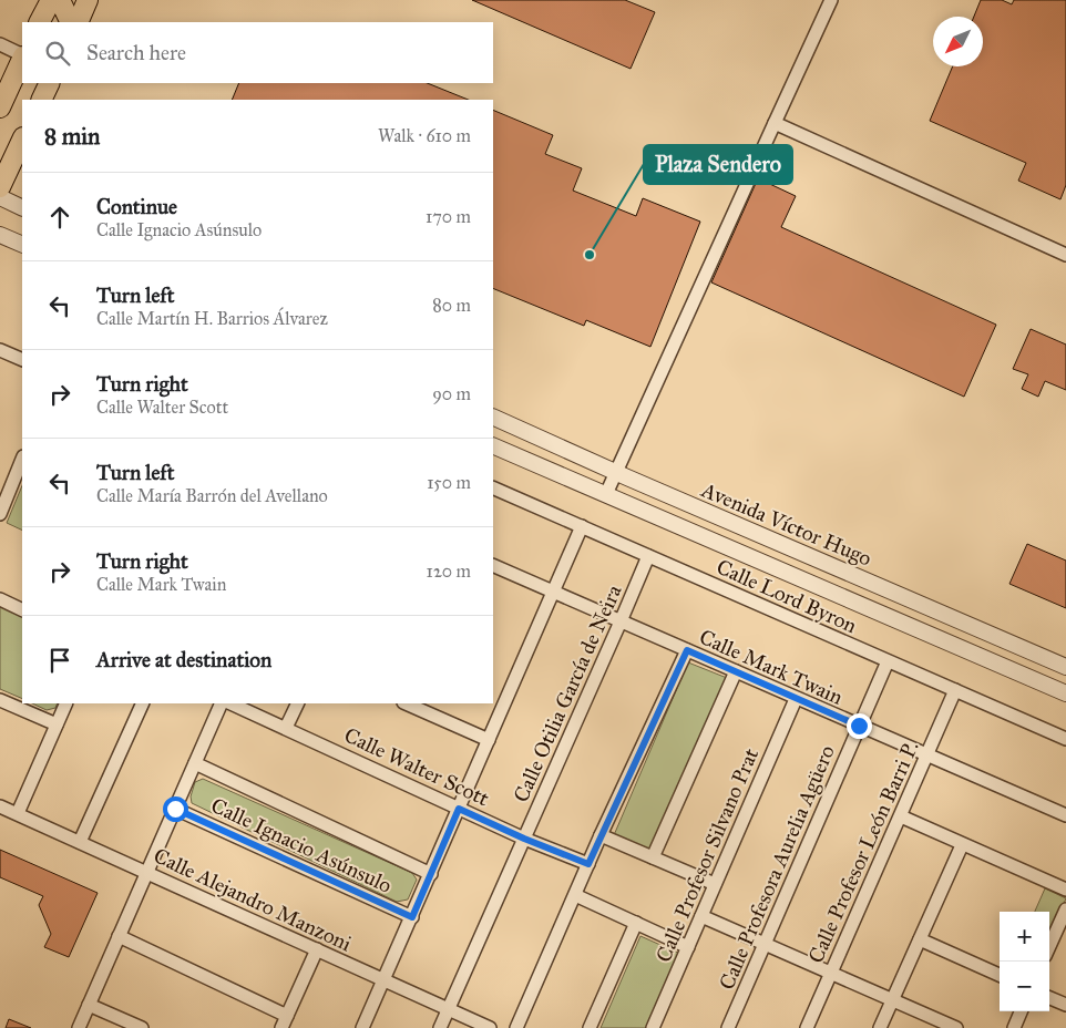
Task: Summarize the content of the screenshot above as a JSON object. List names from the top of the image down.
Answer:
{
  "streets": {
    "street": [
      "Avenida Víctor Hugo",
      "Calle Lord Byron",
      "Calle Mark Twain",
      "Calle Otilia García de Neira",
      "Calle Walter Scott",
      "Calle Ignacio Asúnsulo",
      "Calle Profesor León Barri P.",
      "Calle Profesor Silvano Prat",
      "Calle Profesora Aurelia Agüero",
      "Calle Alejandro Manzoni"
    ]
  },
  "crossings": [
    ["Calle Lord Byron", "Calle Otilia García de Neira"],
    ["Calle Lord Byron", "Calle Profesor León Barri P."],
    ["Calle Lord Byron", "Calle Profesora Aurelia Agüero"],
    ["Calle Mark Twain", "Calle Otilia García de Neira"],
    ["Calle Mark Twain", "Calle Profesor León Barri P."],
    ["Calle Mark Twain", "Calle Profesor Silvano Prat"],
    ["Calle Mark Twain", "Calle Profesora Aurelia Agüero"],
    ["Calle Otilia García de Neira", "Calle Walter Scott"],
    ["Calle Otilia García de Neira", "Calle Alejandro Manzoni"]
  ],
  "places": ["Plaza Sendero"],
  "north": "bottom left",
  "page": {
    "search": "Search here",
    "heading": ["8 min", "Walk · 610 m"],
    "list": [
      ["Continue", "Calle Ignacio Asúnsulo", "170 m"],
      ["Turn left", "Calle Martín H. Barrios Álvarez", "80 m"],
      ["Turn right", "Calle Walter Scott", "90 m"],
      ["Turn left", "Calle María Barrón del Avellano", "150 m"],
      ["Turn right", "Calle Mark Twain", "120 m"],
      "Arrive at destination"
    ],
    "map_buttons": ["+", "−"]
  }
}
